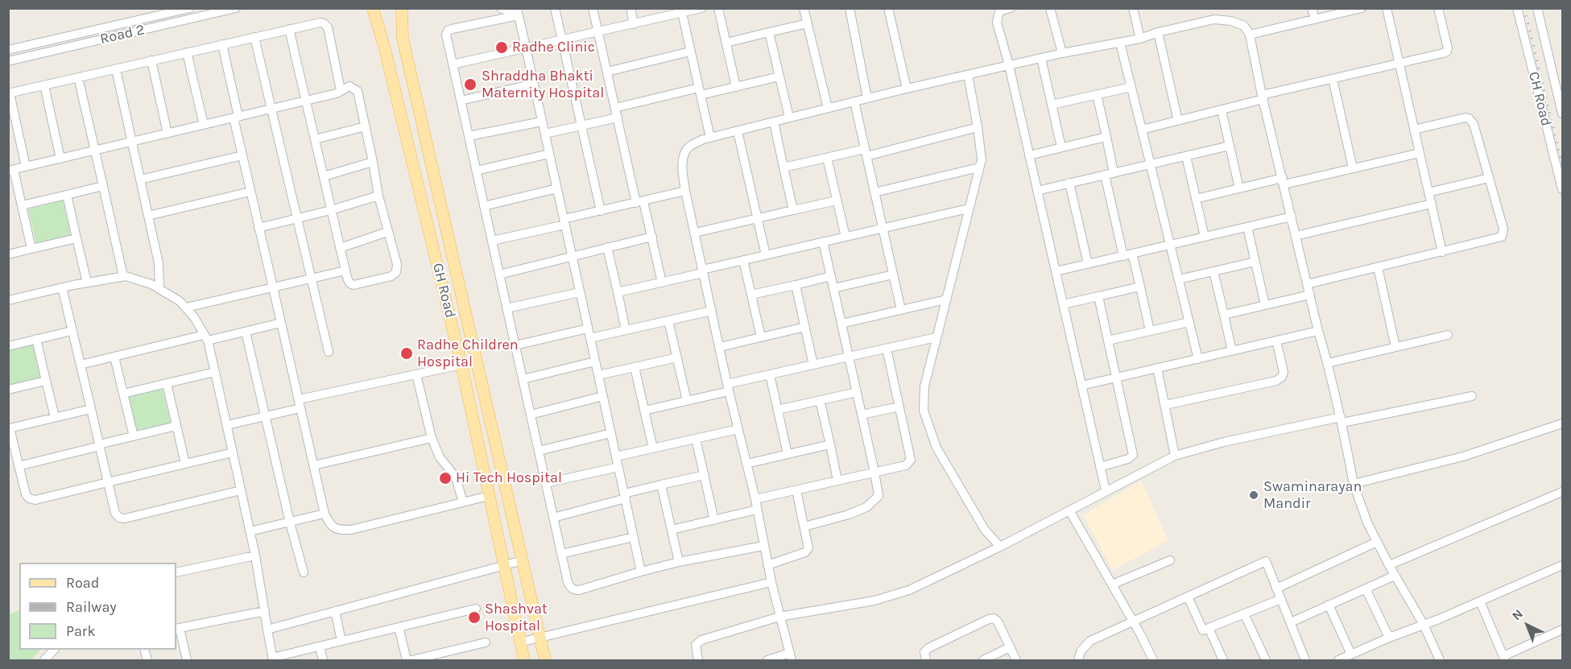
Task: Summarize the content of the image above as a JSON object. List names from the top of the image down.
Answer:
{
  "streets": {
    "main road": ["GH Road"],
    "street": ["Road 2", "CH Road"]
  },
  "places": [
    "Radhe Clinic",
    "Shraddha Bhakti Maternity Hospital",
    "Radhe Children Hospital",
    "Hi Tech Hospital",
    "Swaminarayan Mandir",
    "Shashvat Hospital"
  ],
  "legend": ["Road", "Railway", "Park"],
  "north": "top left"
}
